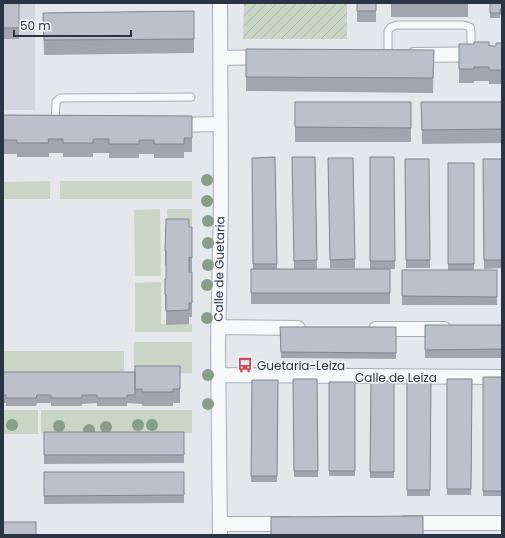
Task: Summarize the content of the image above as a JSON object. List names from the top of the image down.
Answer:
{
  "streets": {
    "street": ["Calle de Guetaria", "Calle de Leiza"]
  },
  "crossings": [
    ["Calle de Guetaria", "Calle de Leiza"]
  ],
  "places": {
    "bus stop": ["Guetaria-Leiza"]
  },
  "scale_bar": "50 m"
}
